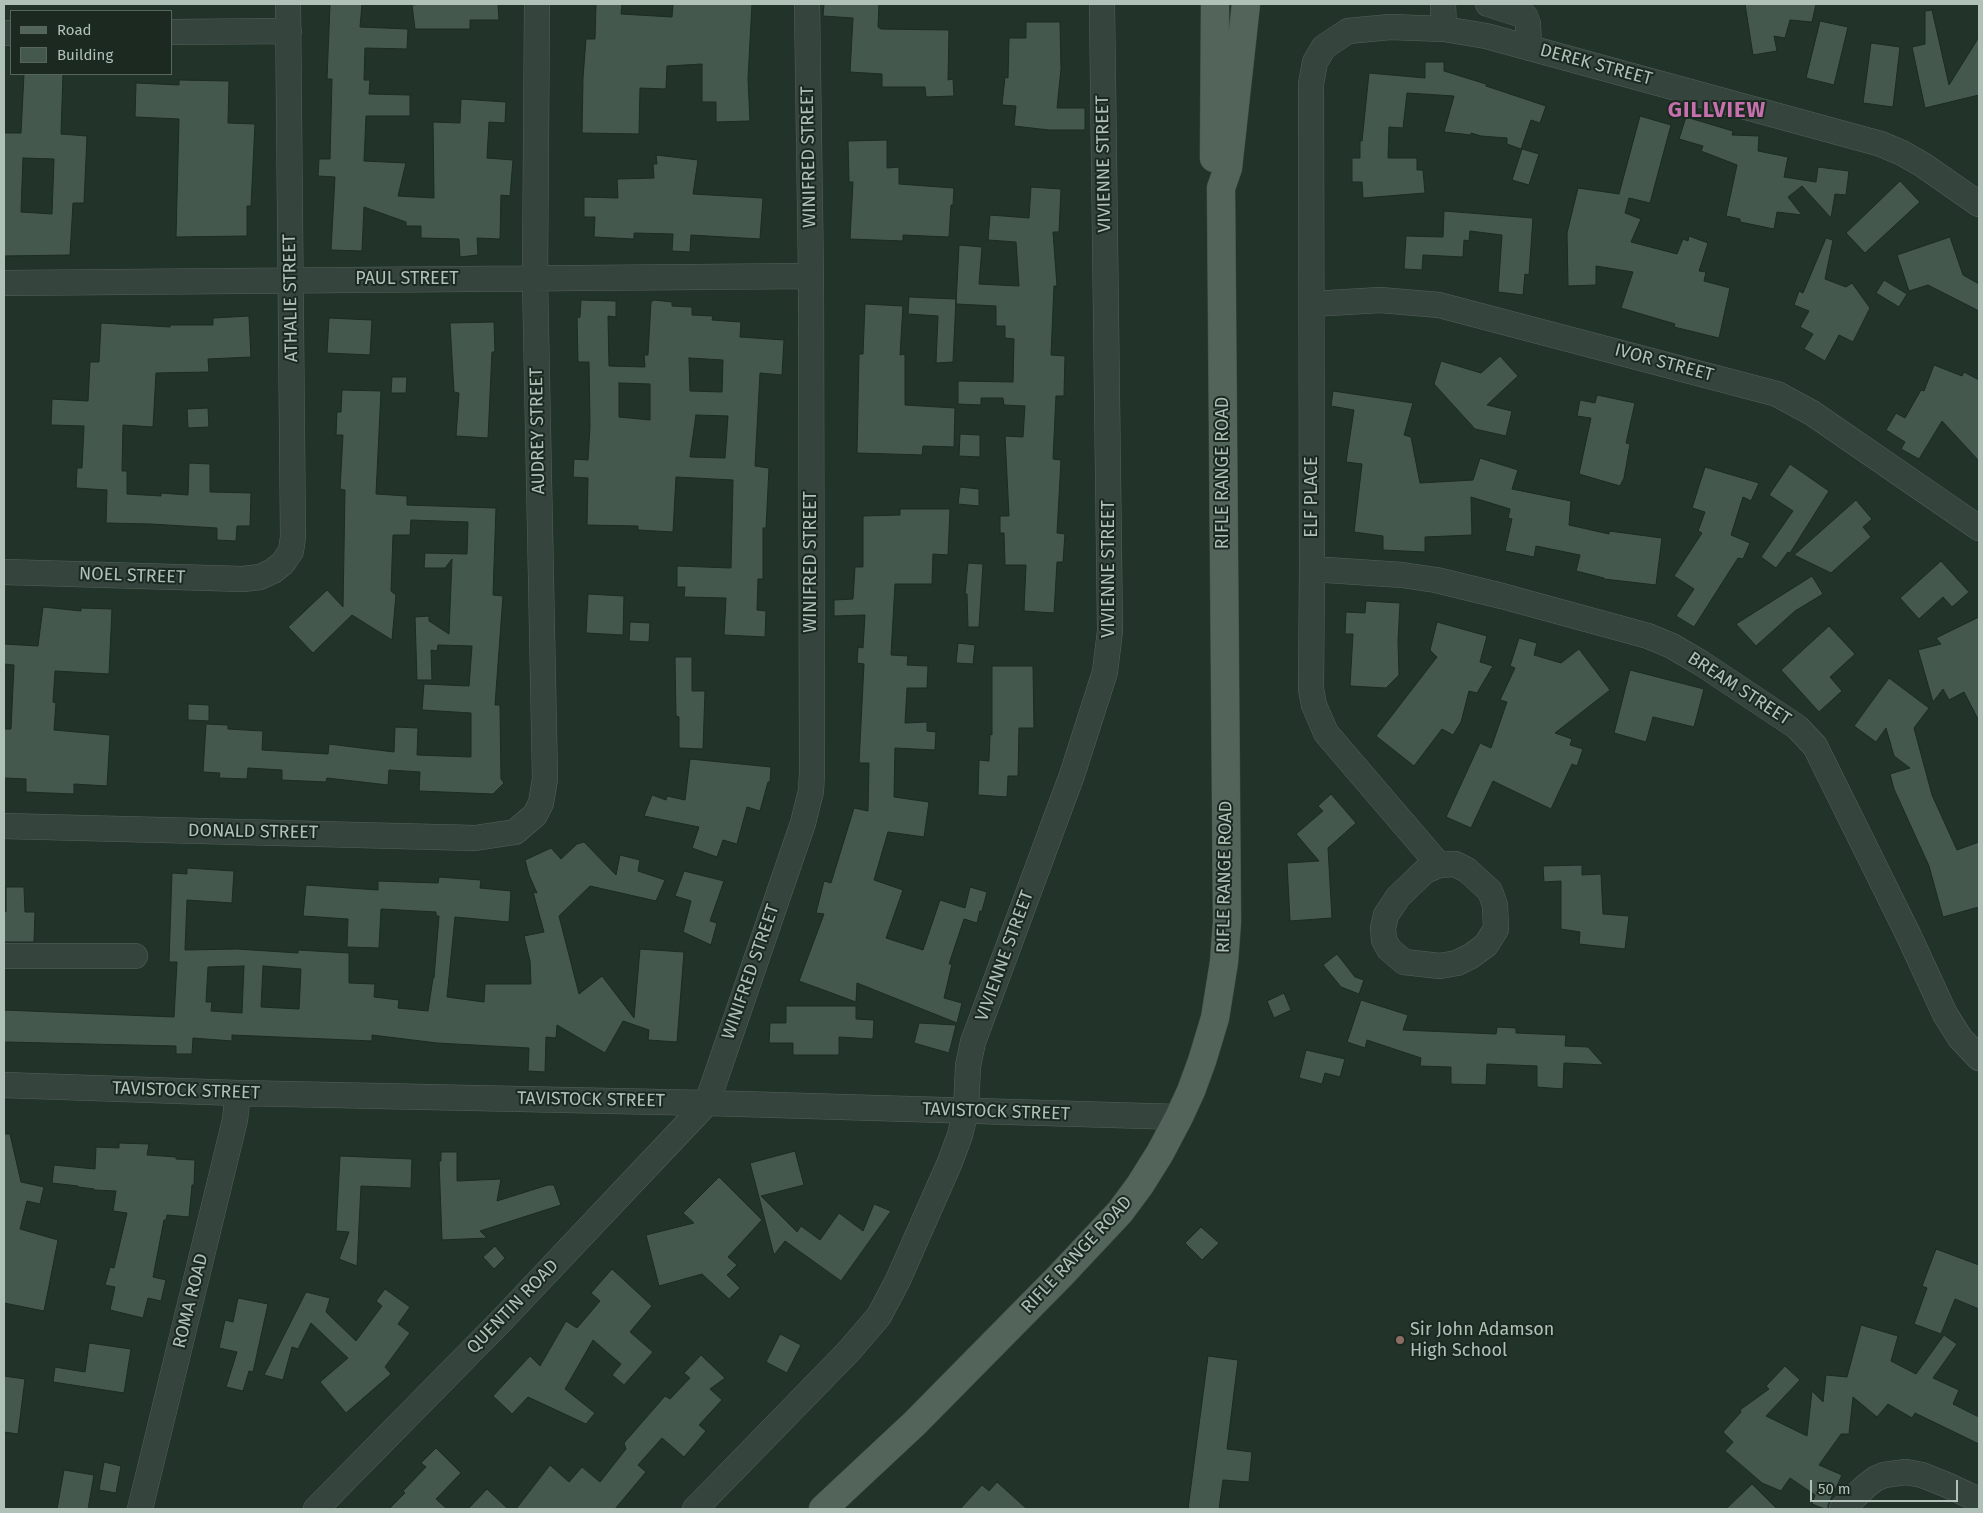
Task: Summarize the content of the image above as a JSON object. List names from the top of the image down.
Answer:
{
  "streets": {
    "main road": ["RIFLE RANGE ROAD"],
    "street": [
      "DEREK STREET",
      "WINIFRED STREET",
      "VIVIENNE STREET",
      "PAUL STREET",
      "ATHALIE STREET",
      "IVOR STREET",
      "AUDREY STREET",
      "ELF PLACE",
      "NOEL STREET",
      "BREAM STREET",
      "DONALD STREET",
      "TAVISTOCK STREET",
      "ROMA ROAD",
      "QUENTIN ROAD"
    ]
  },
  "crossings": [
    ["DEREK STREET", "ELF PLACE"],
    ["WINIFRED STREET", "PAUL STREET"],
    ["WINIFRED STREET", "TAVISTOCK STREET"],
    ["WINIFRED STREET", "QUENTIN ROAD"],
    ["VIVIENNE STREET", "TAVISTOCK STREET"],
    ["PAUL STREET", "ATHALIE STREET"],
    ["PAUL STREET", "AUDREY STREET"],
    ["ATHALIE STREET", "NOEL STREET"],
    ["IVOR STREET", "ELF PLACE"],
    ["AUDREY STREET", "DONALD STREET"],
    ["RIFLE RANGE ROAD", "TAVISTOCK STREET"],
    ["ELF PLACE", "BREAM STREET"],
    ["TAVISTOCK STREET", "ROMA ROAD"],
    ["TAVISTOCK STREET", "QUENTIN ROAD"]
  ],
  "districts": ["GILLVIEW"],
  "places": ["Sir John Adamson High School"],
  "legend": ["Road", "Building"],
  "scale_bar": "50 m"
}
